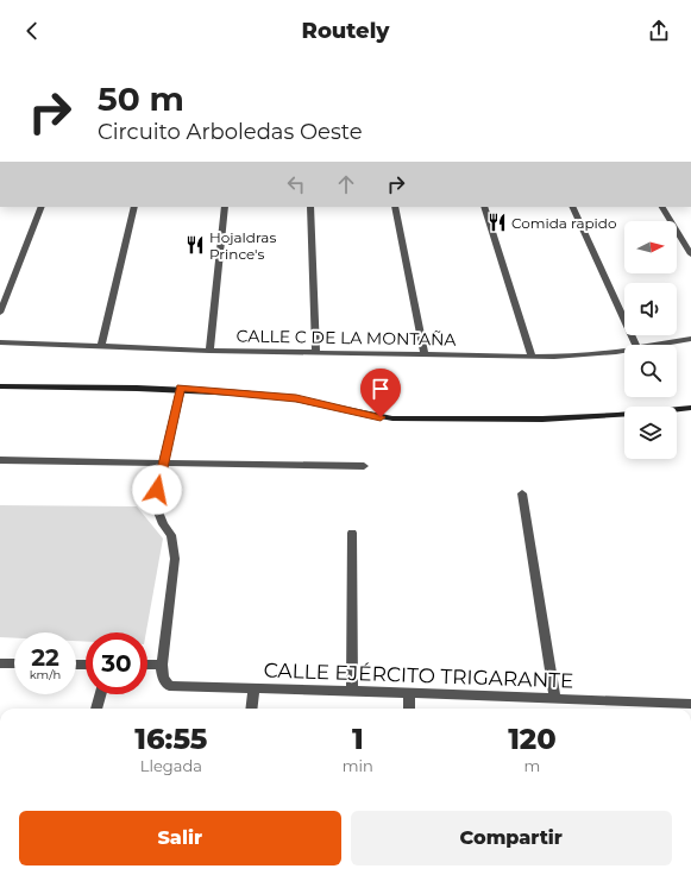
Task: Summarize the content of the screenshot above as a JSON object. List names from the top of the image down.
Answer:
{
  "streets": {
    "street": ["CALLE C DE LA MONTAÑA", "CALLE EJÉRCITO TRIGARANTE"]
  },
  "places": {
    "restaurant": ["Comida rapido", "Hojaldras Prince's"]
  },
  "north": "right",
  "page": {
    "header": "Routely",
    "turn": ["50 m", "Circuito Arboledas Oeste"],
    "speed": "22 km/h",
    "limit": "30",
    "eta": [
      "16:55",
      "Llegada",
      "1",
      "min",
      "120",
      "m"
    ],
    "buttons": ["Salir", "Compartir"]
  }
}
